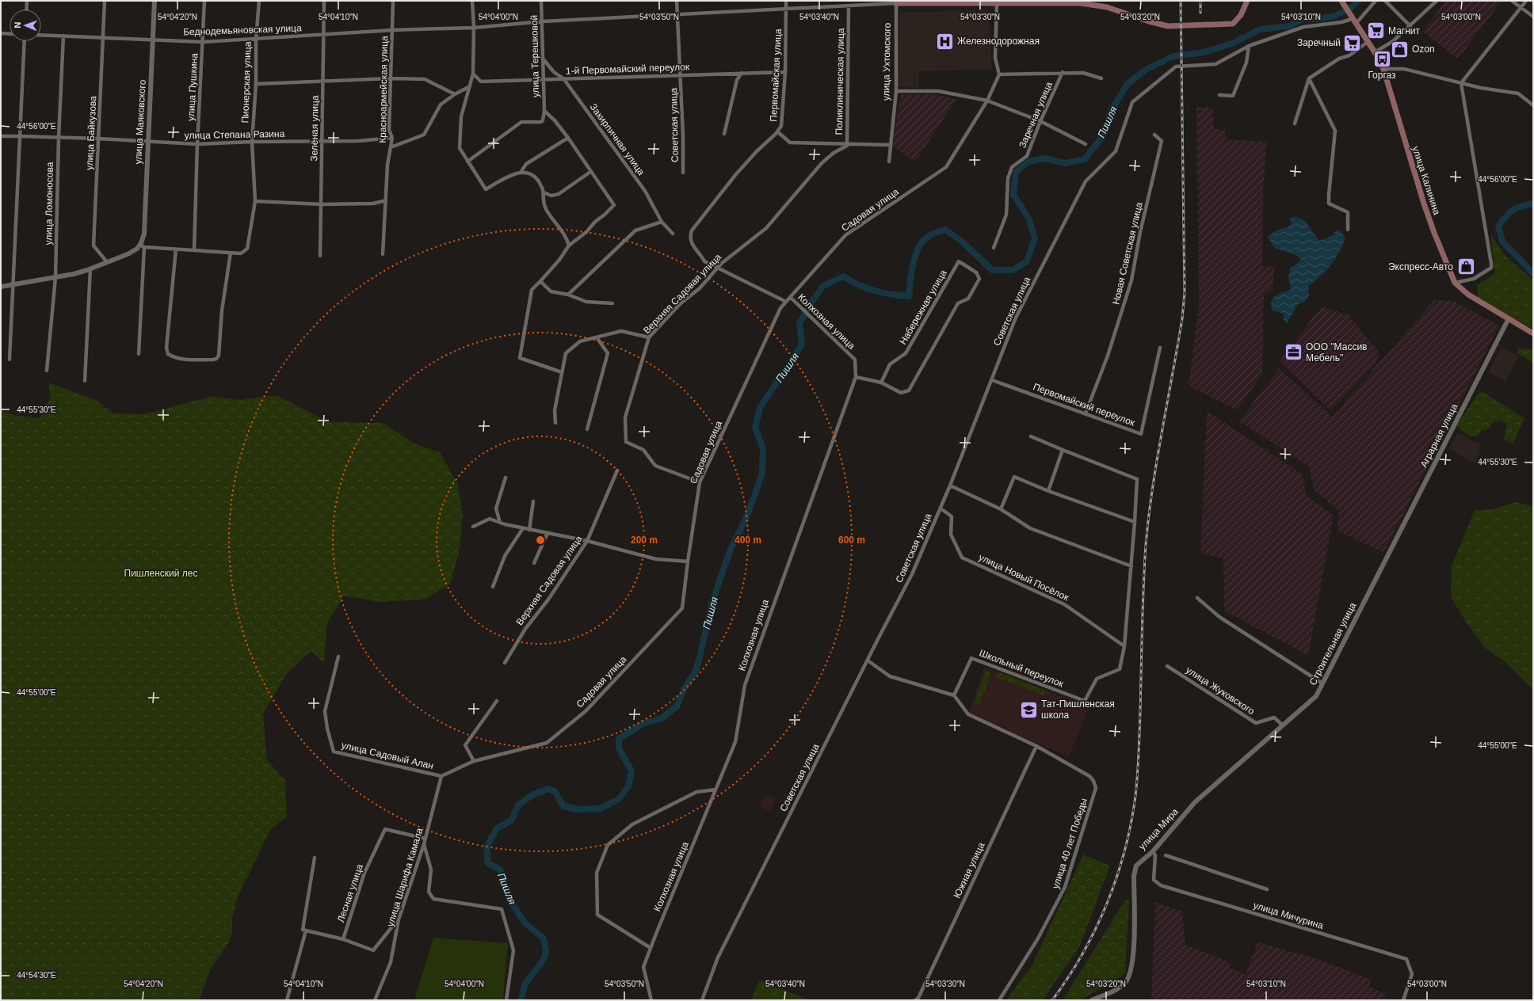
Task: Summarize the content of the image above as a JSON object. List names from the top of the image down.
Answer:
{
  "streets": {
    "main road": ["Беднодемьяновская улица", "улица Калинина"],
    "street": [
      "улица Терешковой",
      "улица Ухтомского",
      "1-й Первомайский переулок",
      "Первомайская улица",
      "Поликлиническая улица",
      "Пионерская улица",
      "улица Пушкина",
      "Красноармейская улица",
      "Заречная улица",
      "улица Маяковского",
      "Советская улица",
      "Зелёная улица",
      "улица Байкузова",
      "улица Степана Разина",
      "Закирпичная улица",
      "улица Ломоносова",
      "Садовая улица",
      "Новая Советская улица",
      "Верхняя Садовая улица",
      "Набережная улица",
      "Колхозная улица",
      "Первомайский переулок",
      "Аграрная улица",
      "улица Новый Посёлок",
      "Строительная улица",
      "Школьный переулок",
      "улица Жуковского",
      "улица Садовый Алан",
      "улица Мира",
      "улица 40 лет Победы",
      "Южная улица",
      "улица Шарифа Камала",
      "Лесная улица",
      "улица Мичурина"
    ]
  },
  "crossings": [
    ["Беднодемьяновская улица", "улица Терешковой"],
    ["Беднодемьяновская улица", "улица Ухтомского"],
    ["Беднодемьяновская улица", "Первомайская улица"],
    ["Беднодемьяновская улица", "Поликлиническая улица"],
    ["Беднодемьяновская улица", "Пионерская улица"],
    ["Беднодемьяновская улица", "улица Пушкина"],
    ["Беднодемьяновская улица", "Красноармейская улица"],
    ["Беднодемьяновская улица", "улица Маяковского"],
    ["Беднодемьяновская улица", "Советская улица"],
    ["Беднодемьяновская улица", "Зелёная улица"],
    ["Беднодемьяновская улица", "улица Байкузова"],
    ["Беднодемьяновская улица", "улица Ломоносова"],
    ["улица Терешковой", "1-й Первомайский переулок"],
    ["улица Терешковой", "Закирпичная улица"],
    ["1-й Первомайский переулок", "Первомайская улица"],
    ["1-й Первомайский переулок", "Советская улица"],
    ["1-й Первомайский переулок", "Закирпичная улица"],
    ["Первомайская улица", "Верхняя Садовая улица"],
    ["Поликлиническая улица", "Верхняя Садовая улица"],
    ["Пионерская улица", "улица Пушкина"],
    ["Пионерская улица", "улица Маяковского"],
    ["Пионерская улица", "улица Степана Разина"],
    ["улица Пушкина", "улица Степана Разина"],
    ["Красноармейская улица", "улица Степана Разина"],
    ["улица Маяковского", "улица Степана Разина"],
    ["Советская улица", "Первомайский переулок"],
    ["Советская улица", "улица Новый Посёлок"],
    ["Зелёная улица", "улица Степана Разина"],
    ["улица Байкузова", "улица Степана Разина"],
    ["улица Степана Разина", "улица Ломоносова"],
    ["улица Калинина", "Аграрная улица"],
    ["Садовая улица", "Верхняя Садовая улица"],
    ["Садовая улица", "Колхозная улица"],
    ["Садовая улица", "улица Садовый Алан"],
    ["Садовая улица", "улица Шарифа Камала"],
    ["Новая Советская улица", "Первомайский переулок"],
    ["Аграрная улица", "Строительная улица"],
    ["улица Новый Посёлок", "Школьный переулок"],
    ["Строительная улица", "улица Жуковского"],
    ["Строительная улица", "улица Мира"],
    ["Школьный переулок", "улица 40 лет Победы"],
    ["улица Жуковского", "улица Мира"],
    ["улица Садовый Алан", "улица Шарифа Камала"],
    ["улица Мира", "улица Мичурина"],
    ["улица 40 лет Победы", "Южная улица"],
    ["улица Шарифа Камала", "Лесная улица"]
  ],
  "water": ["Пишля"],
  "parks": ["Пишленский лес"],
  "places": {
    "supermarket": ["Магнит", "Заречный"],
    "hospital": ["Железнодорожная"],
    "shop": ["Ozon", "Экспресс-Авто"],
    "bus stop": ["Горгаз"],
    "office": ["ООО \"Массив Мебель\""],
    "school or university": ["Тат-Пишленская школа"]
  },
  "north": "left",
  "coordinates": [
    "54°04'20\"N",
    "54°04'10\"N",
    "54°04'00\"N",
    "54°03'50\"N",
    "54°03'40\"N",
    "54°03'30\"N",
    "54°03'20\"N",
    "54°03'10\"N",
    "54°03'00\"N",
    "44°56'00\"E",
    "44°55'30\"E",
    "44°55'00\"E",
    "44°54'30\"E"
  ],
  "rings": ["200 m", "400 m", "600 m"]
}
